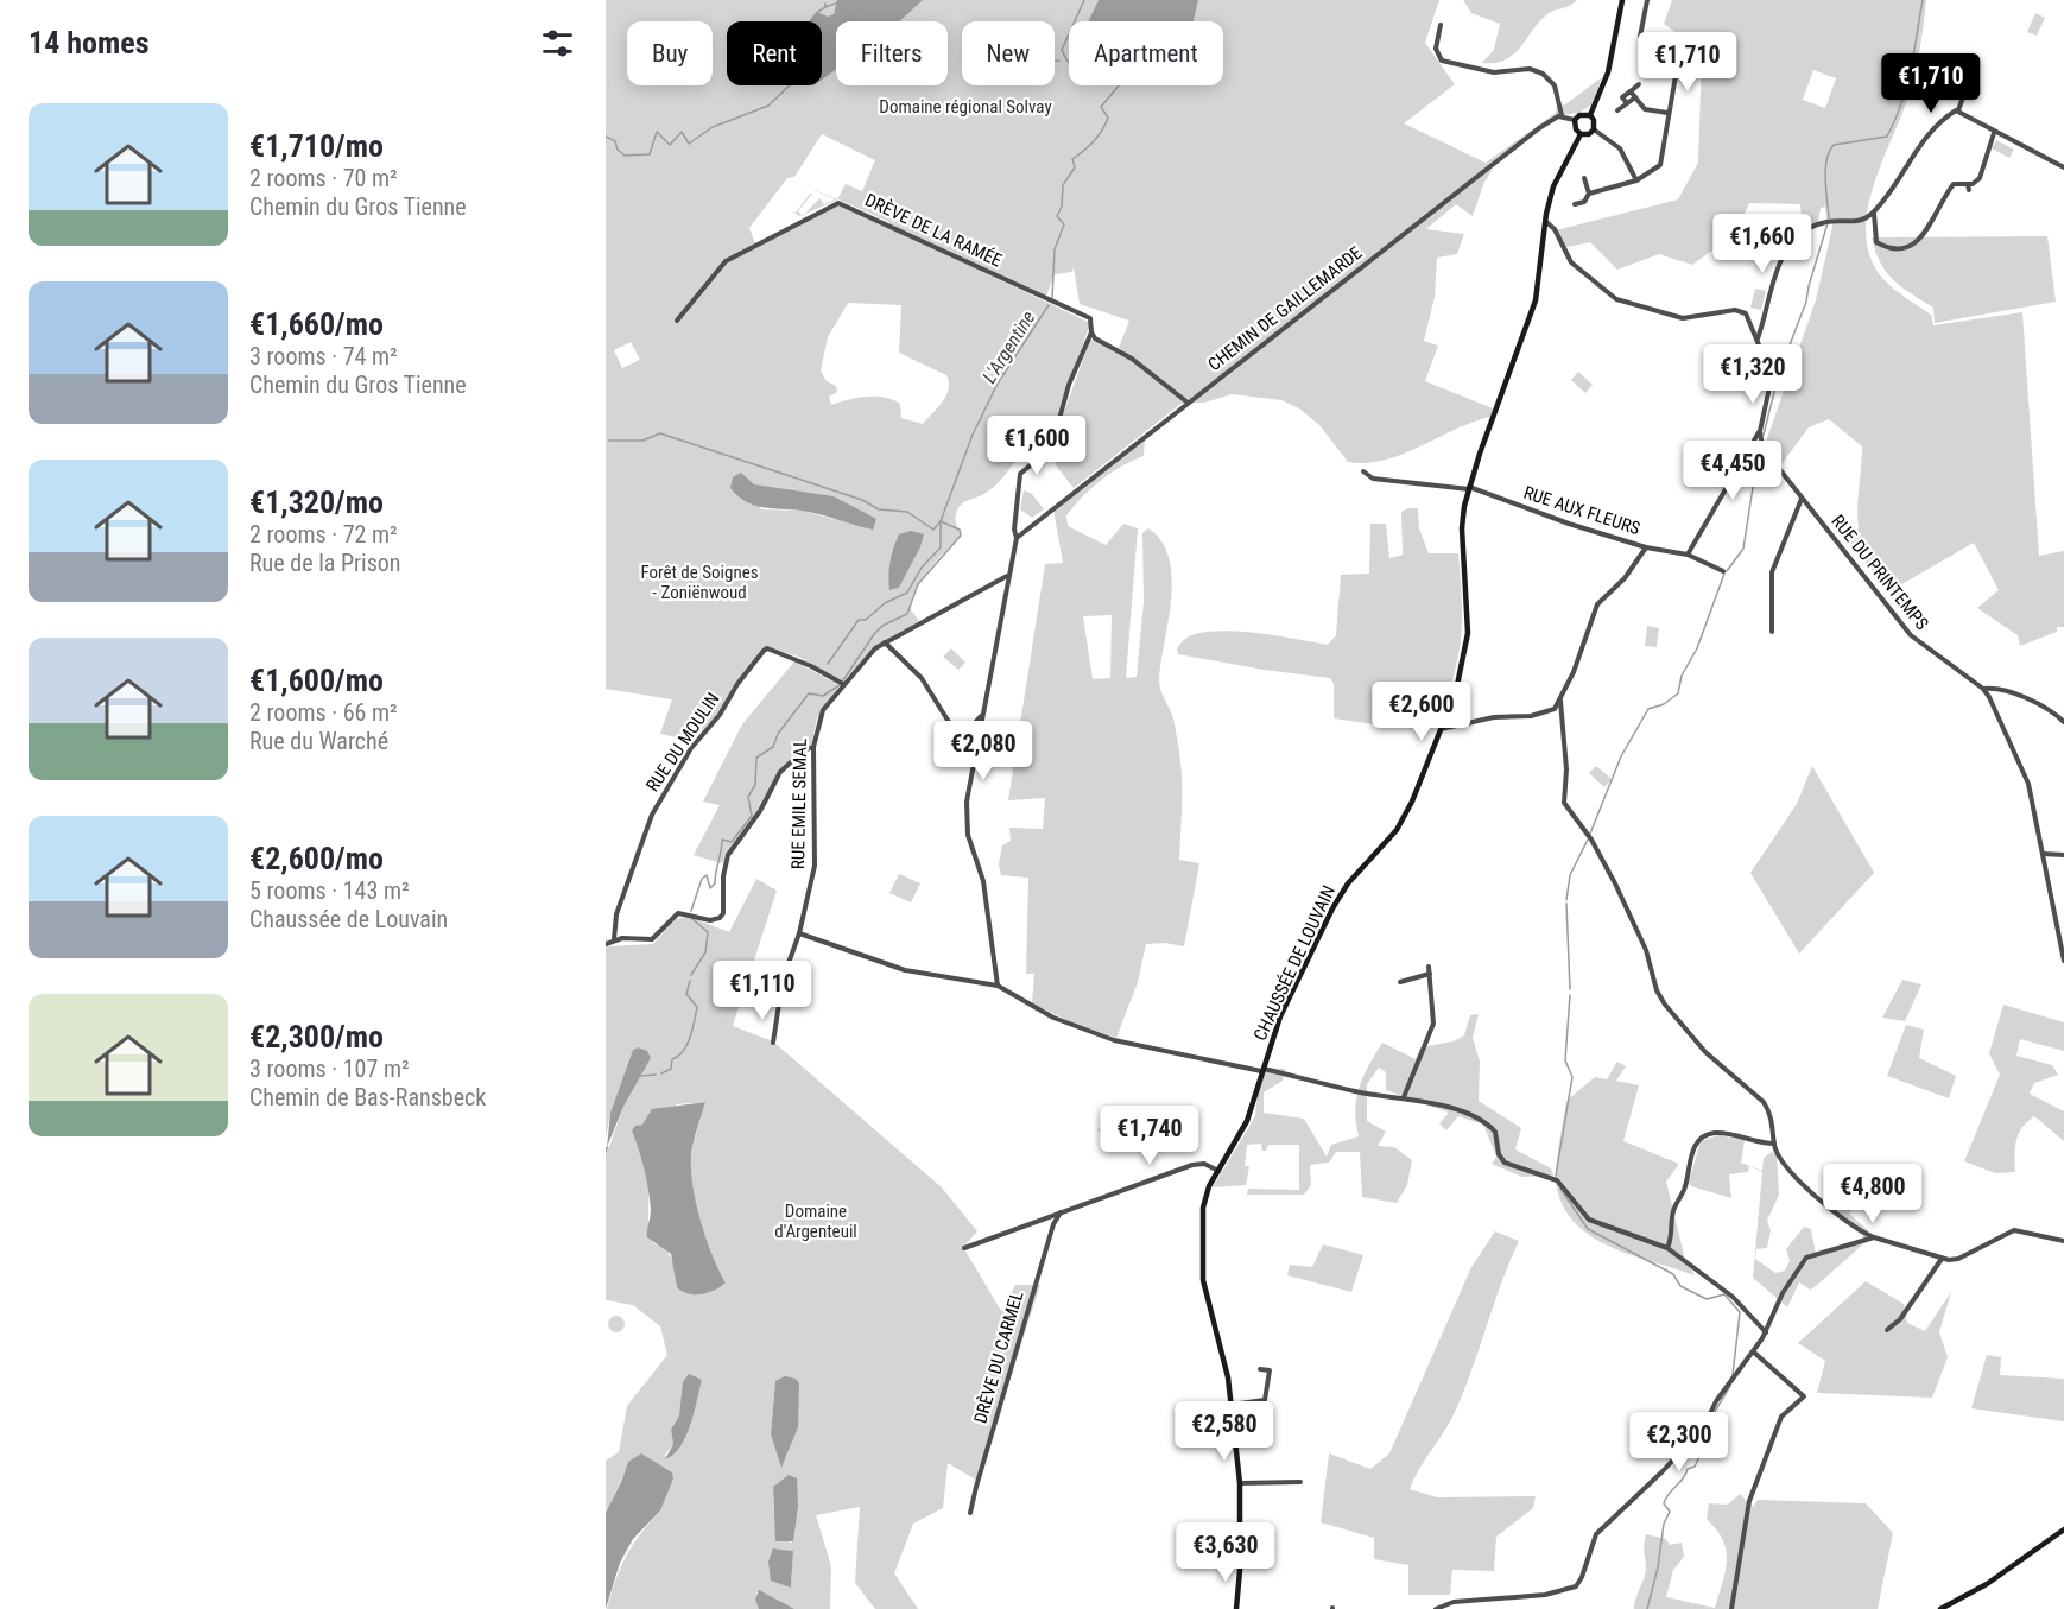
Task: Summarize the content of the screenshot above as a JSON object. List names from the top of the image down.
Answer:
{
  "streets": {
    "main road": ["CHAUSSÉE DE LOUVAIN"],
    "street": [
      "DRÈVE DE LA RAMÉE",
      "CHEMIN DE GAILLEMARDE",
      "RUE AUX FLEURS",
      "RUE DU PRINTEMPS",
      "RUE DU MOULIN",
      "RUE EMILE SEMAL",
      "DRÈVE DU CARMEL"
    ]
  },
  "crossings": [
    ["RUE AUX FLEURS", "CHAUSSÉE DE LOUVAIN"],
    ["RUE DU MOULIN", "RUE EMILE SEMAL"]
  ],
  "water": ["L'Argentine"],
  "parks": ["Domaine régional Solvay", "Forêt de Soignes - Zoniënwoud", "Domaine d'Argenteuil"],
  "page": {
    "heading": "14 homes",
    "chip": [
      "Buy",
      "Rent",
      "Filters",
      "New",
      "Apartment"
    ],
    "price": [
      "€1,710",
      "€1,710",
      "€1,660",
      "€1,320",
      "€1,600",
      "€4,450",
      "€2,600",
      "€2,080",
      "€1,110",
      "€1,740",
      "€4,800",
      "€2,580",
      "€2,300",
      "€3,630"
    ],
    "list": [
      {
        "name": "€1,710/mo",
        "note": "2 rooms · 70 m² · Chemin du Gros Tienne"
      },
      {
        "name": "€1,660/mo",
        "note": "3 rooms · 74 m² · Chemin du Gros Tienne"
      },
      {
        "name": "€1,320/mo",
        "note": "2 rooms · 72 m² · Rue de la Prison"
      },
      {
        "name": "€1,600/mo",
        "note": "2 rooms · 66 m² · Rue du Warché"
      },
      {
        "name": "€2,600/mo",
        "note": "5 rooms · 143 m² · Chaussée de Louvain"
      },
      {
        "name": "€2,300/mo",
        "note": "3 rooms · 107 m² · Chemin de Bas-Ransbeck"
      }
    ]
  }
}
